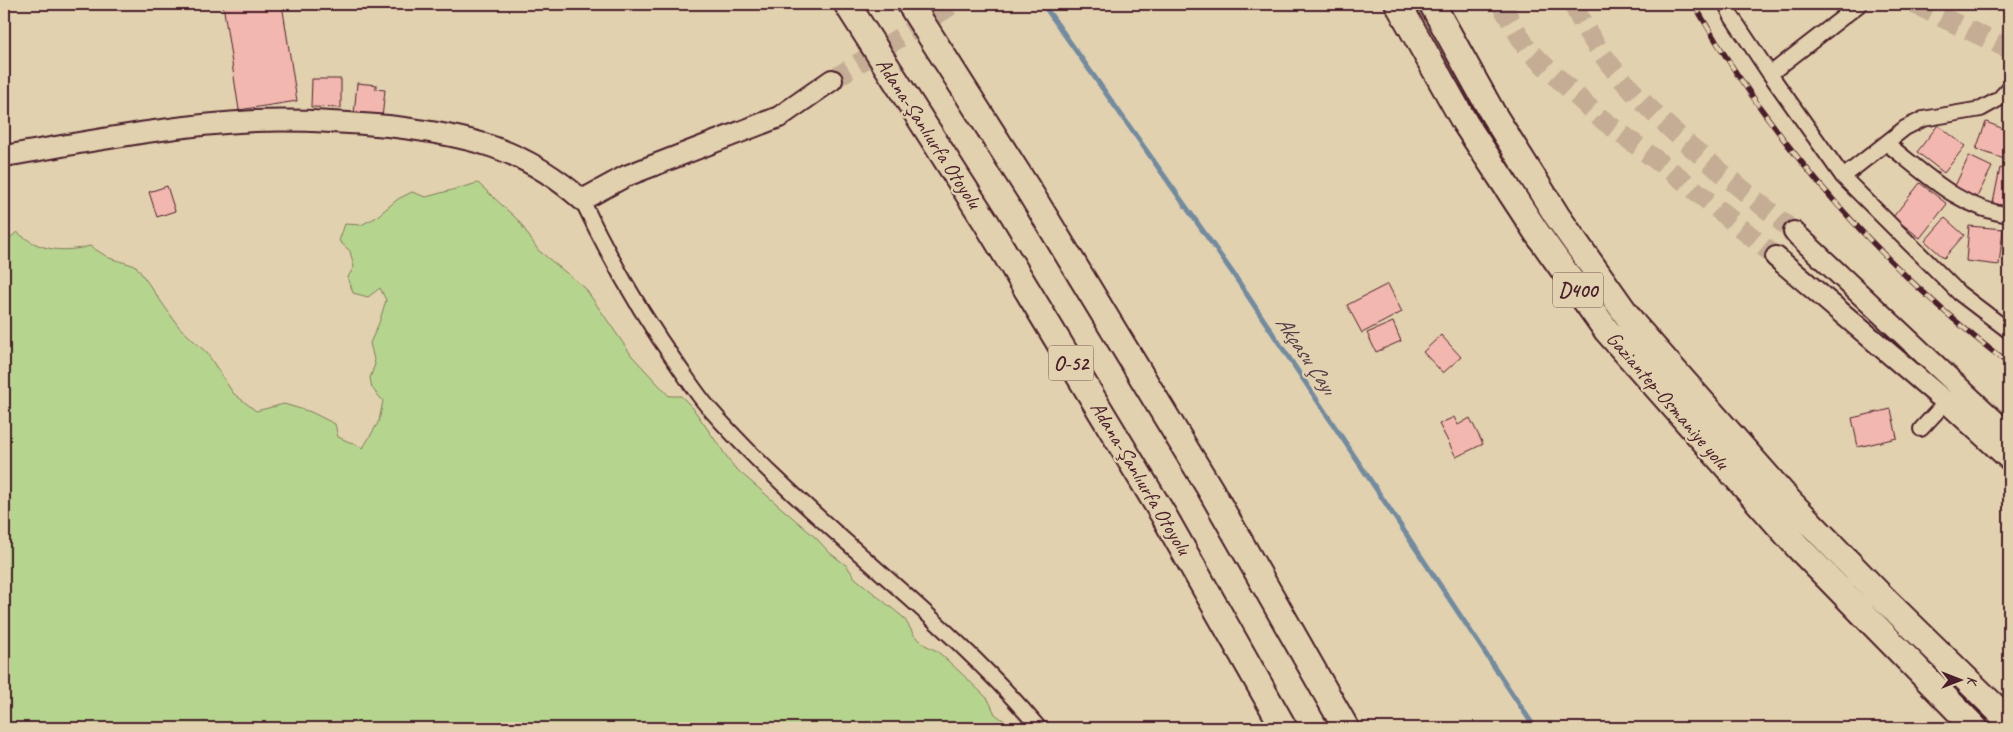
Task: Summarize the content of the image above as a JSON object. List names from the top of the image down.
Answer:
{
  "streets": {
    "highway": [
      "Adana-Şanlıurfa Otoyolu",
      "D400",
      "O-52",
      "Gaziantep-Osmaniye yolu"
    ]
  },
  "water": ["Akçasu Çayı"],
  "north": "right"
}
